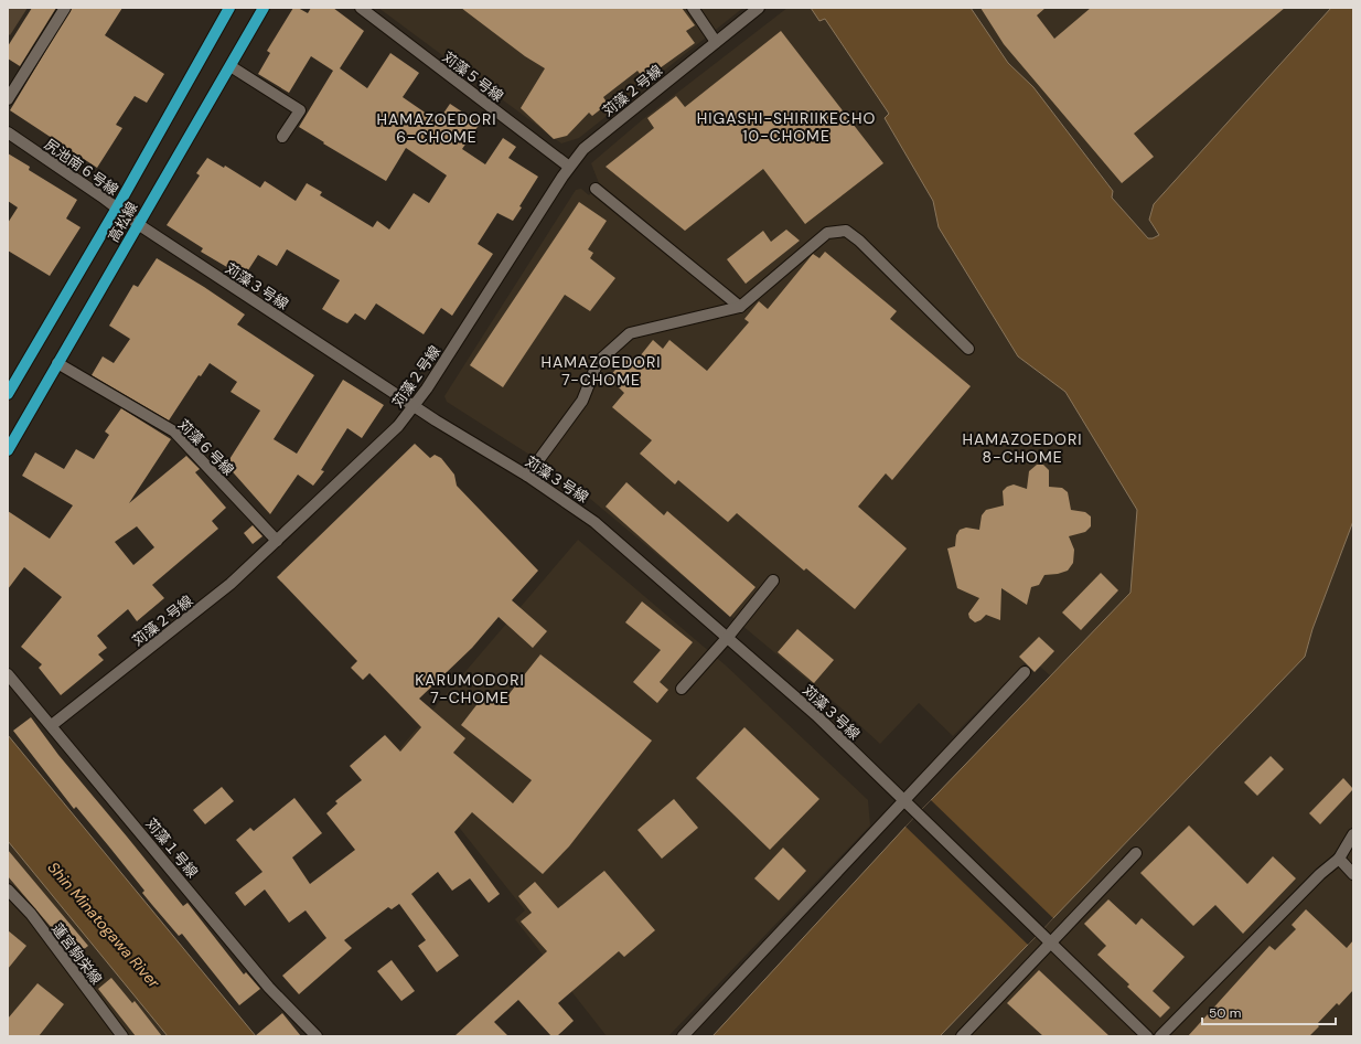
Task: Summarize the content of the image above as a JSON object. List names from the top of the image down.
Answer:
{
  "streets": {
    "main road": ["高松線"],
    "street": [
      "苅藻５号線",
      "苅藻２号線",
      "尻池南６号線",
      "苅藻３号線",
      "苅藻６号線",
      "苅藻１号線",
      "蓮宮駒栄線"
    ]
  },
  "crossings": [
    ["苅藻５号線", "苅藻２号線"],
    ["苅藻２号線", "苅藻３号線"],
    ["苅藻２号線", "苅藻６号線"],
    ["苅藻２号線", "苅藻１号線"],
    ["尻池南６号線", "高松線"],
    ["尻池南６号線", "苅藻３号線"],
    ["高松線", "苅藻３号線"],
    ["高松線", "苅藻６号線"]
  ],
  "districts": [
    "HIGASHI-SHIRIIKECHO 10-CHOME",
    "HAMAZOEDORI 6-CHOME",
    "HAMAZOEDORI 7-CHOME",
    "HAMAZOEDORI 8-CHOME",
    "KARUMODORI 7-CHOME"
  ],
  "water": ["Shin Minatogawa River"],
  "scale_bar": "50 m"
}
